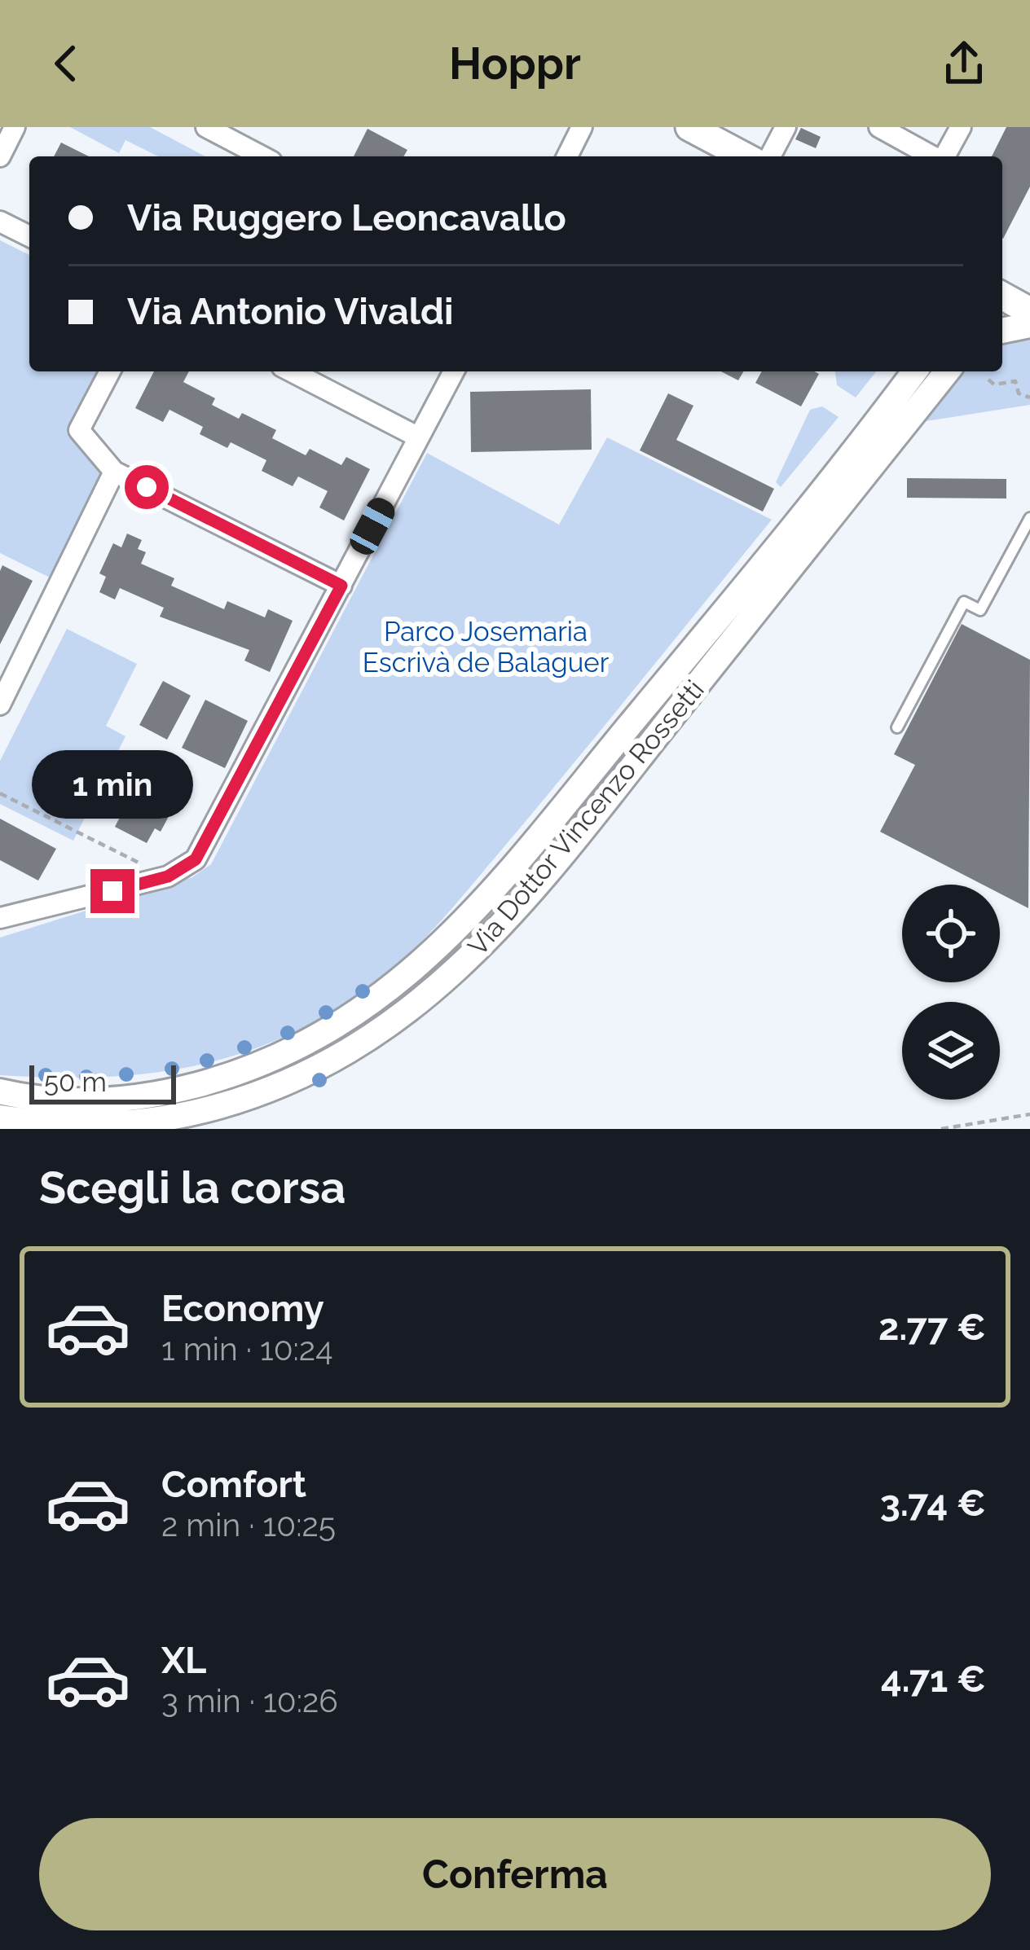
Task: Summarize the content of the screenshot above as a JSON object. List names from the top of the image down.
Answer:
{
  "streets": {
    "street": ["Via Dottor Vincenzo Rossetti"]
  },
  "parks": ["Parco Josemaria Escrivà de Balaguer"],
  "scale_bar": "50 m",
  "page": {
    "header": "Hoppr",
    "banner": ["Via Ruggero Leoncavallo", "Via Antonio Vivaldi"],
    "bubble": "1 min",
    "scale": "50 m",
    "heading": "Scegli la corsa",
    "list": [
      {
        "name": "Economy",
        "note": "1 min · 10:24",
        "value": "2.77 €"
      },
      {
        "name": "Comfort",
        "note": "2 min · 10:25",
        "value": "3.74 €"
      },
      {
        "name": "XL",
        "note": "3 min · 10:26",
        "value": "4.71 €"
      }
    ],
    "buttons": "Conferma"
  }
}
